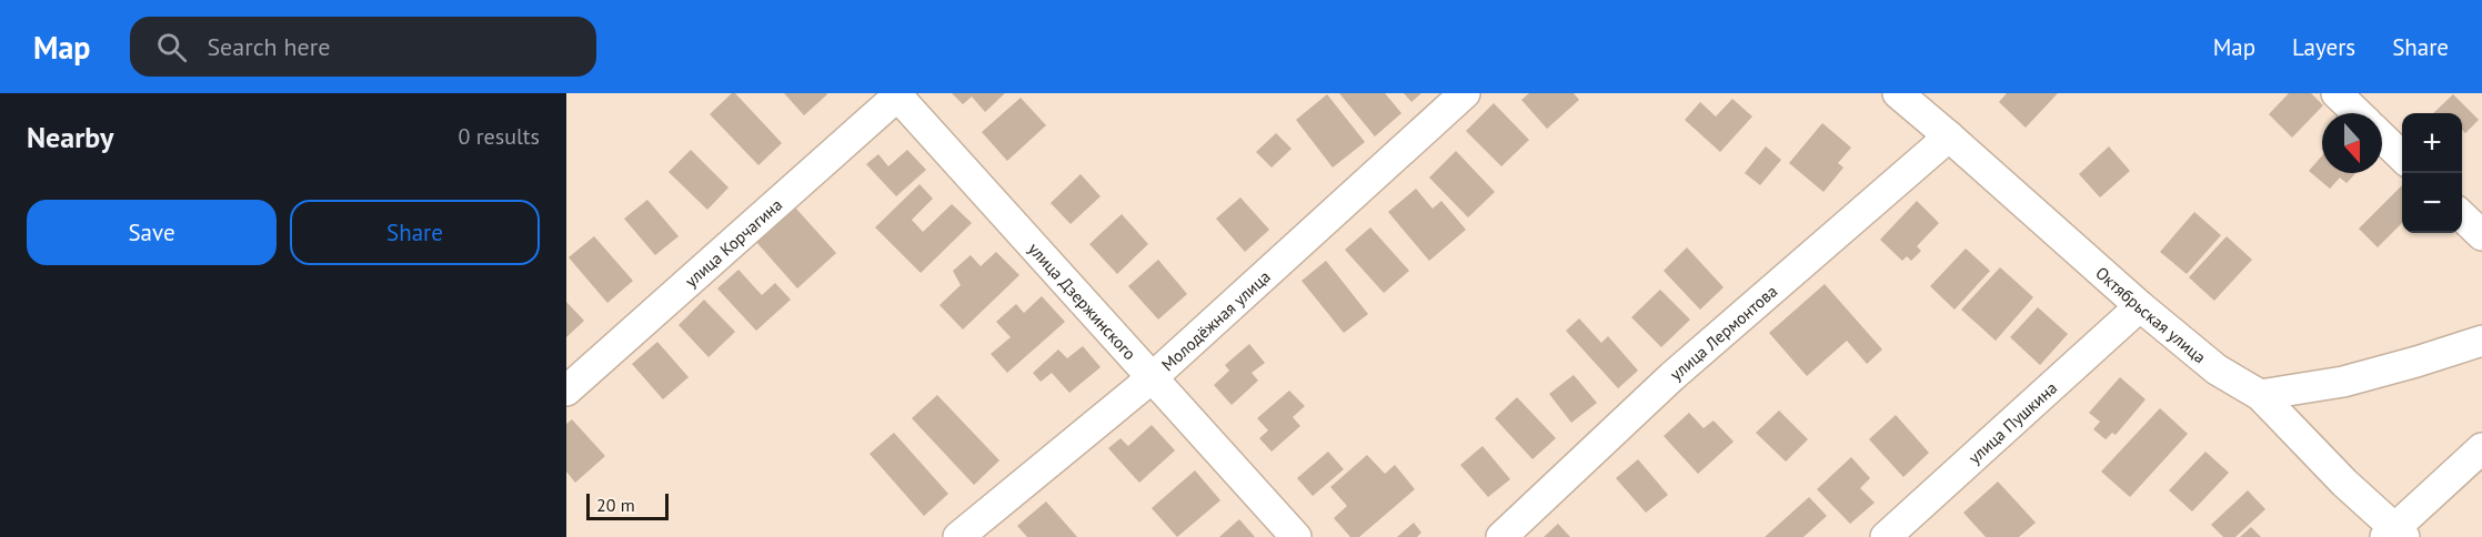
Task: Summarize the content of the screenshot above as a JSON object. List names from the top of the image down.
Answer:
{
  "streets": {
    "street": [
      "улица Корчагина",
      "улица Дзержинского",
      "Октябрьская улица",
      "Молодёжная улица",
      "улица Лермонтова",
      "улица Пушкина"
    ]
  },
  "crossings": [
    ["улица Корчагина", "улица Дзержинского"],
    ["улица Дзержинского", "Молодёжная улица"],
    ["Октябрьская улица", "улица Лермонтова"],
    ["Октябрьская улица", "улица Пушкина"]
  ],
  "scale_bar": "20 m",
  "north": "bottom",
  "page": {
    "header": "Map",
    "search": "Search here",
    "nav": ["Map", "Layers", "Share"],
    "heading": ["Nearby", "0 results"],
    "map_buttons": ["+", "−"],
    "buttons": ["Save", "Share"],
    "scale": "20 m"
  }
}
